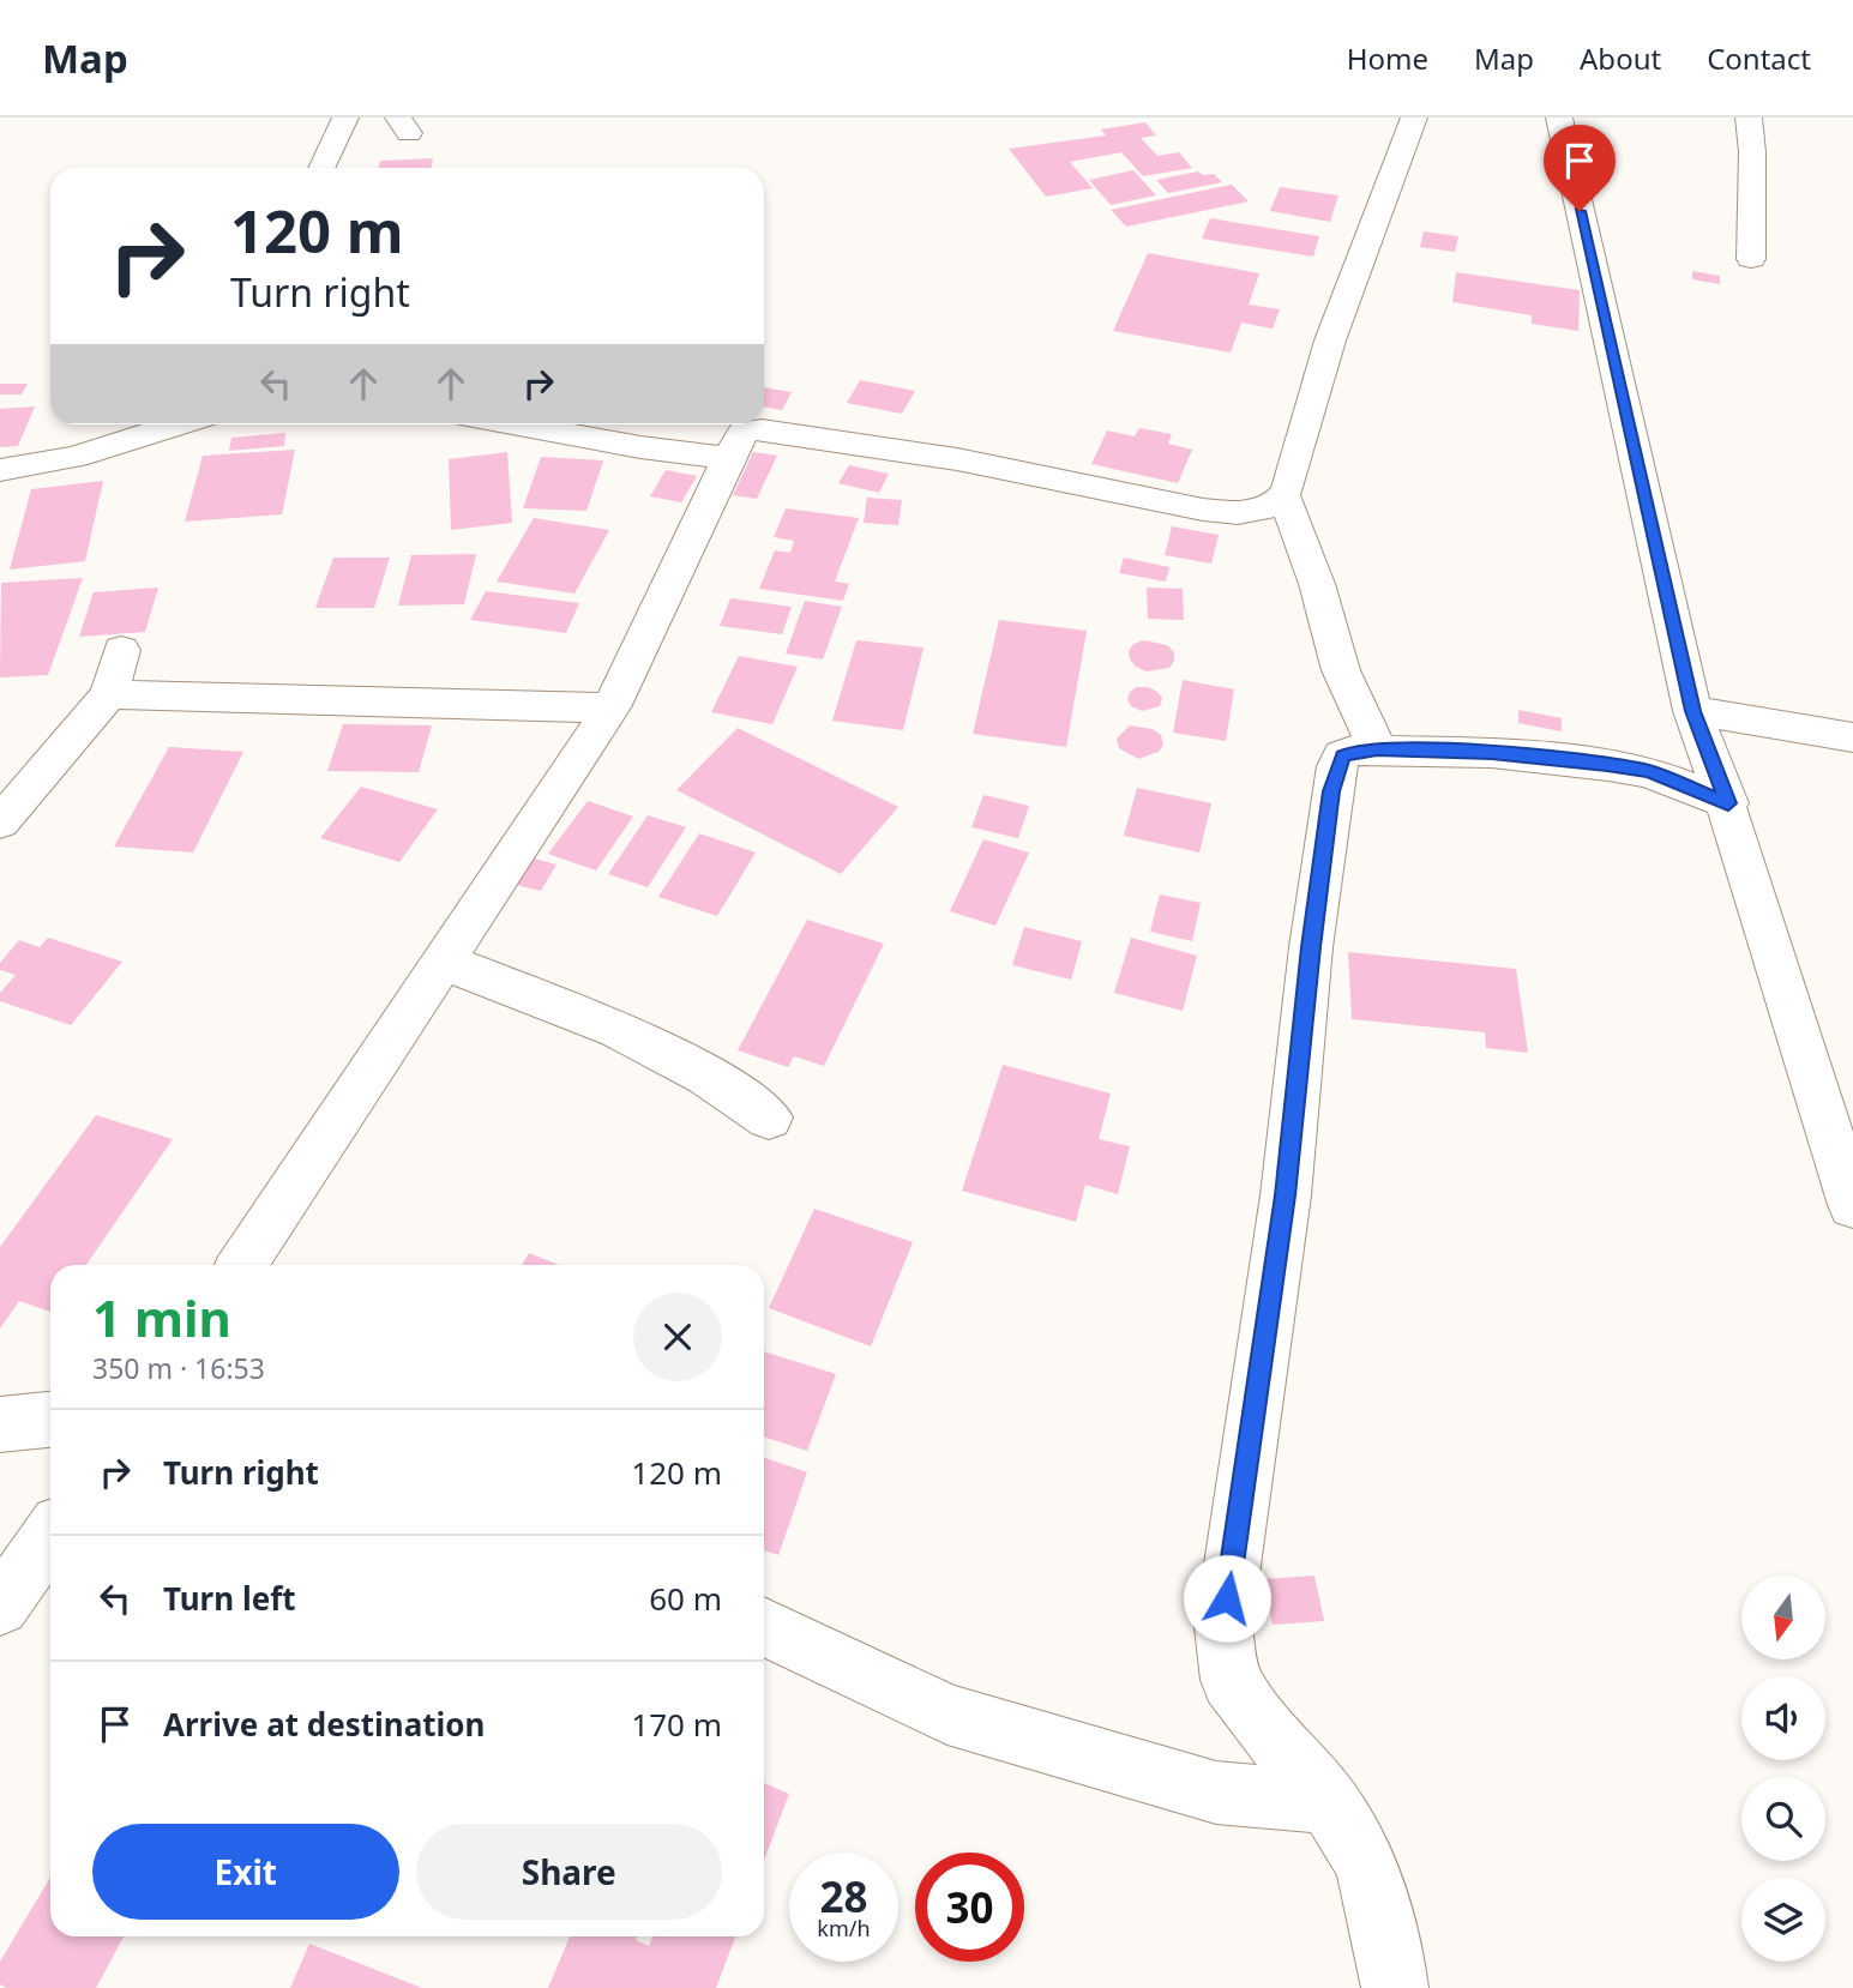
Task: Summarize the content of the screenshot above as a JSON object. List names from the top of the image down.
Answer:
{
  "north": "bottom",
  "page": {
    "header": "Map",
    "nav": [
      "Home",
      "Map",
      "About",
      "Contact"
    ],
    "turn": ["120 m", "Turn right"],
    "heading": ["1 min", "350 m · 16:53"],
    "list": [
      {
        "name": "Turn right",
        "value": "120 m"
      },
      {
        "name": "Turn left",
        "value": "60 m"
      },
      {
        "name": "Arrive at destination",
        "value": "170 m"
      }
    ],
    "buttons": ["Exit", "Share"],
    "speed": "28 km/h",
    "limit": "30"
  }
}
